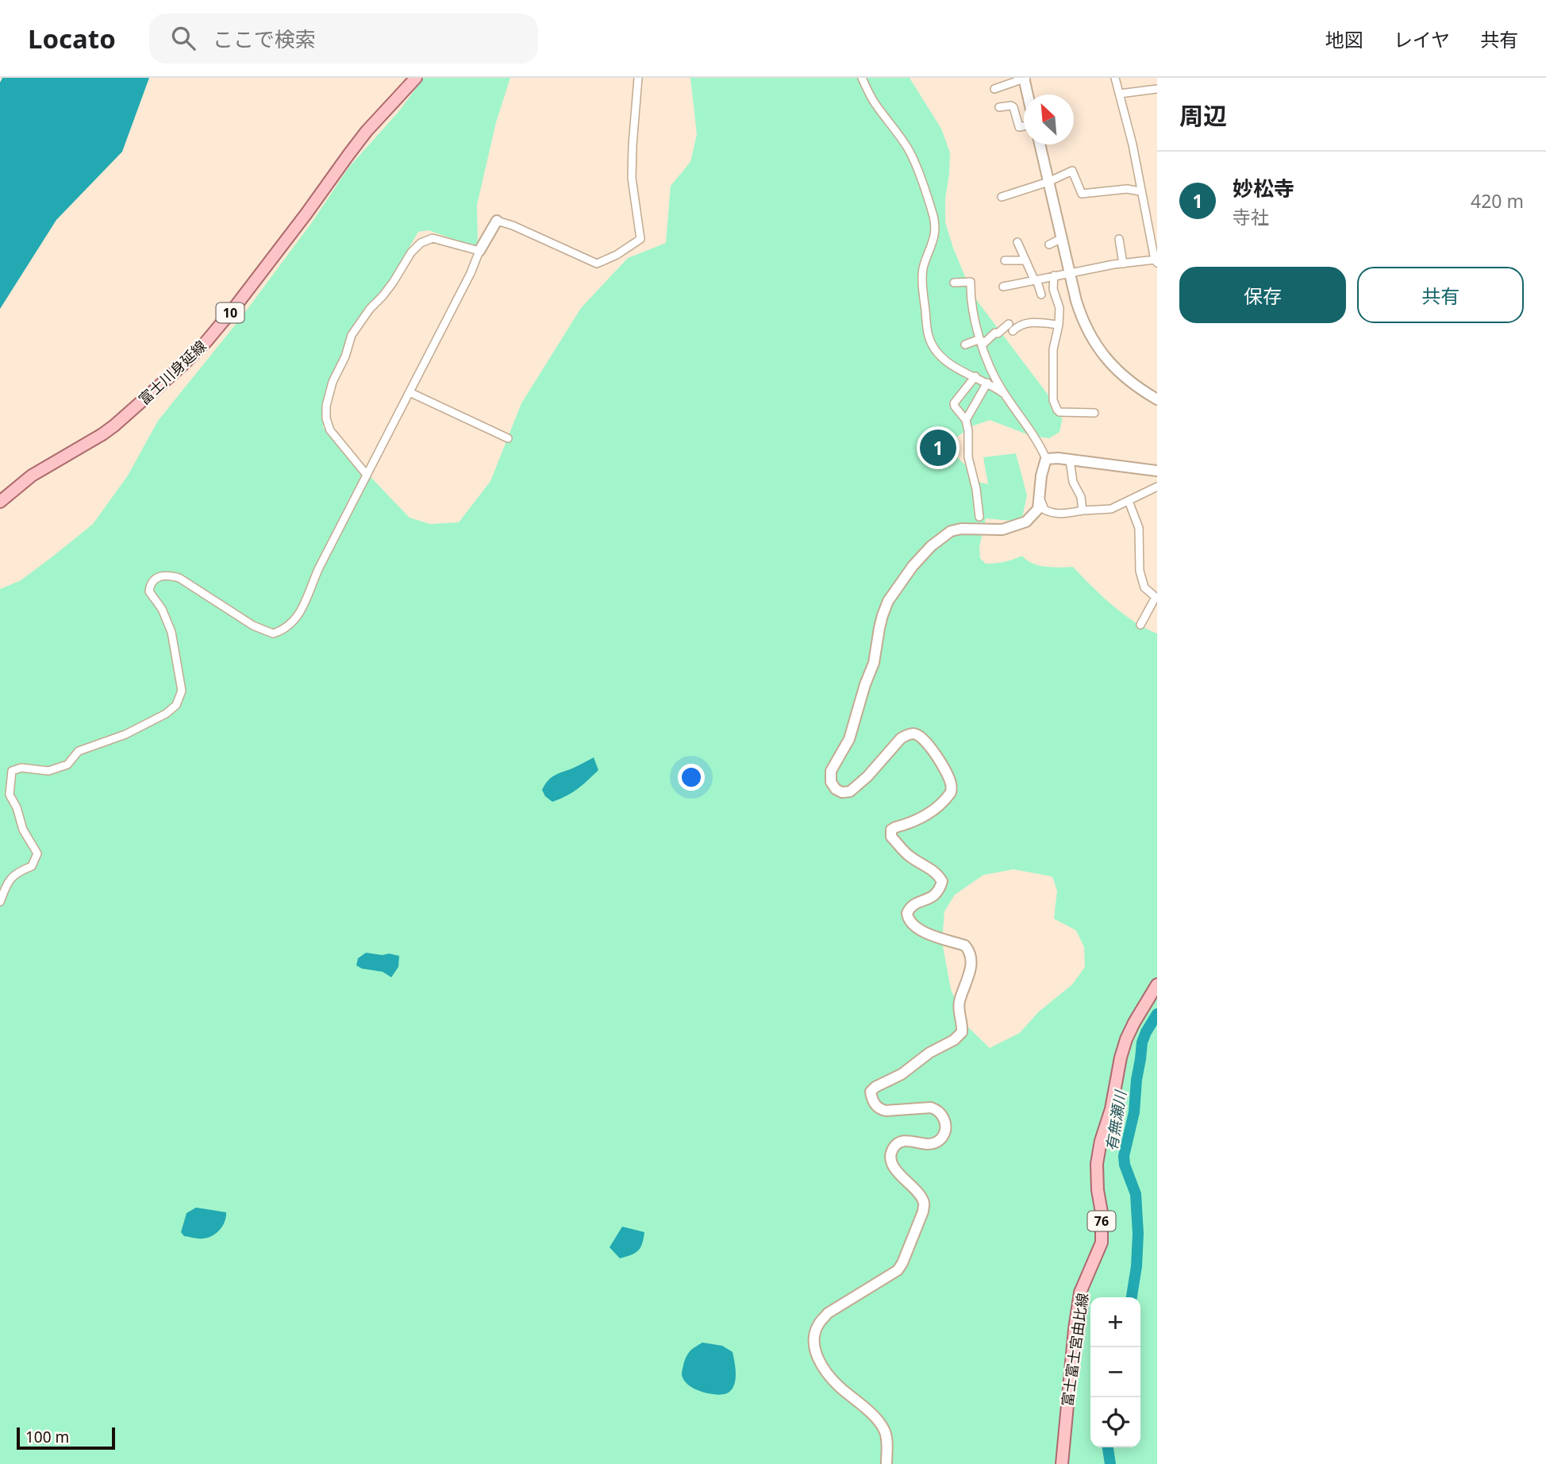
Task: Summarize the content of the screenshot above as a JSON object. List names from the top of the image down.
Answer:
{
  "streets": {
    "main road": [
      "10",
      "富士川身延線",
      "76",
      "富士富士宮由比線"
    ]
  },
  "water": ["有無瀬川"],
  "scale_bar": "100 m",
  "north": "top left",
  "page": {
    "header": "Locato",
    "search": "ここで検索",
    "nav": ["地図", "レイヤ", "共有"],
    "heading": "周辺",
    "list": [
      {
        "mark": "1",
        "name": "妙松寺",
        "note": "寺社",
        "value": "420 m"
      }
    ],
    "buttons": ["保存", "共有"],
    "pins": "1",
    "map_buttons": ["+", "−"],
    "scale": "100 m"
  }
}
